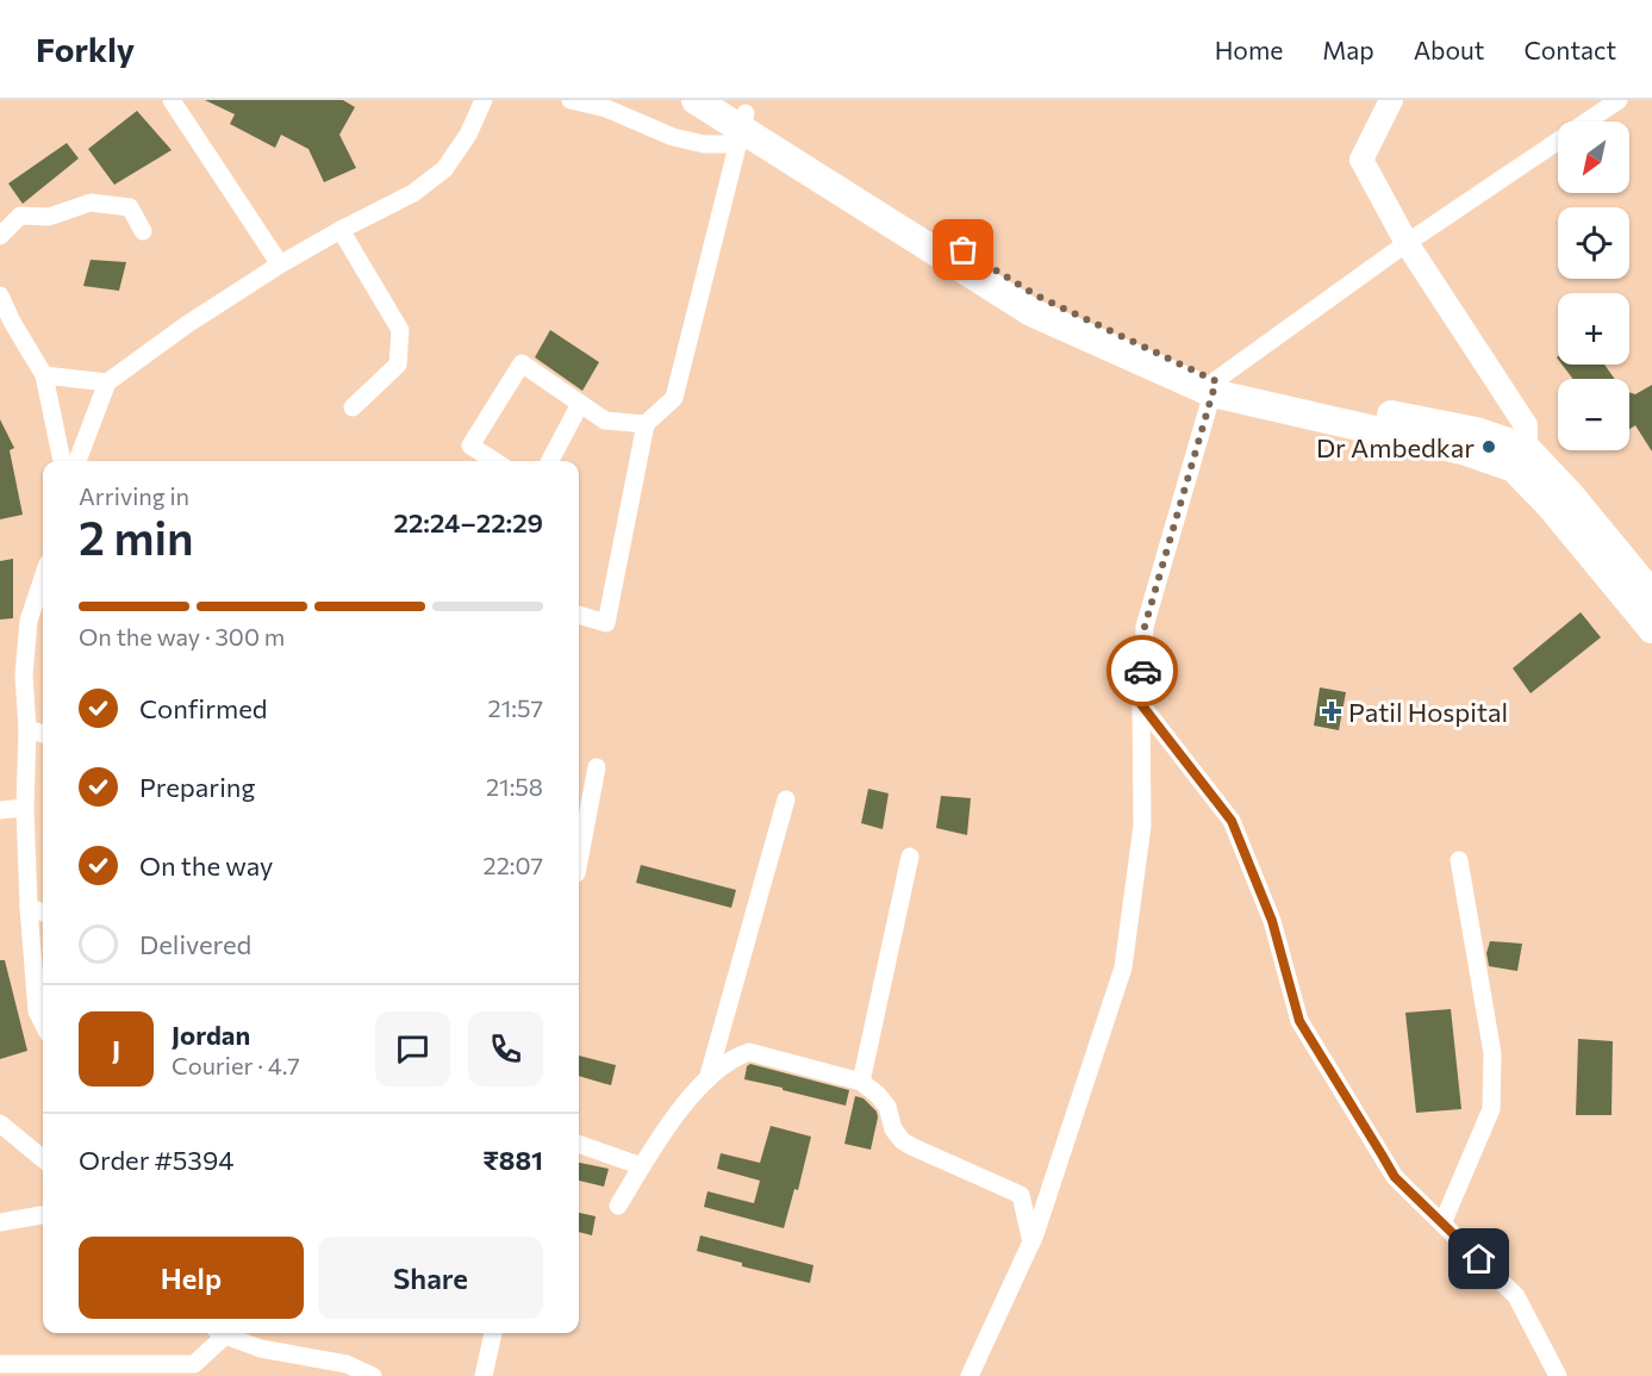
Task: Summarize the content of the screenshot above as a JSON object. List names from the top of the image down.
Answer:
{
  "places": {
    "other": ["Dr Ambedkar"],
    "health": ["Patil Hospital"]
  },
  "north": "bottom left",
  "page": {
    "header": "Forkly",
    "nav": [
      "Home",
      "Map",
      "About",
      "Contact"
    ],
    "map_buttons": ["+", "−"],
    "heading": ["2 min", "Arriving in", "22:24–22:29"],
    "panel": [
      "Jordan",
      "Courier · 4.7",
      "Order #5394",
      "₹881"
    ],
    "bar": "On the way · 300 m",
    "list": [
      ["Confirmed", "21:57"],
      ["Preparing", "21:58"],
      ["On the way", "22:07"],
      "Delivered"
    ],
    "round": "J",
    "buttons": ["Help", "Share"]
  }
}
